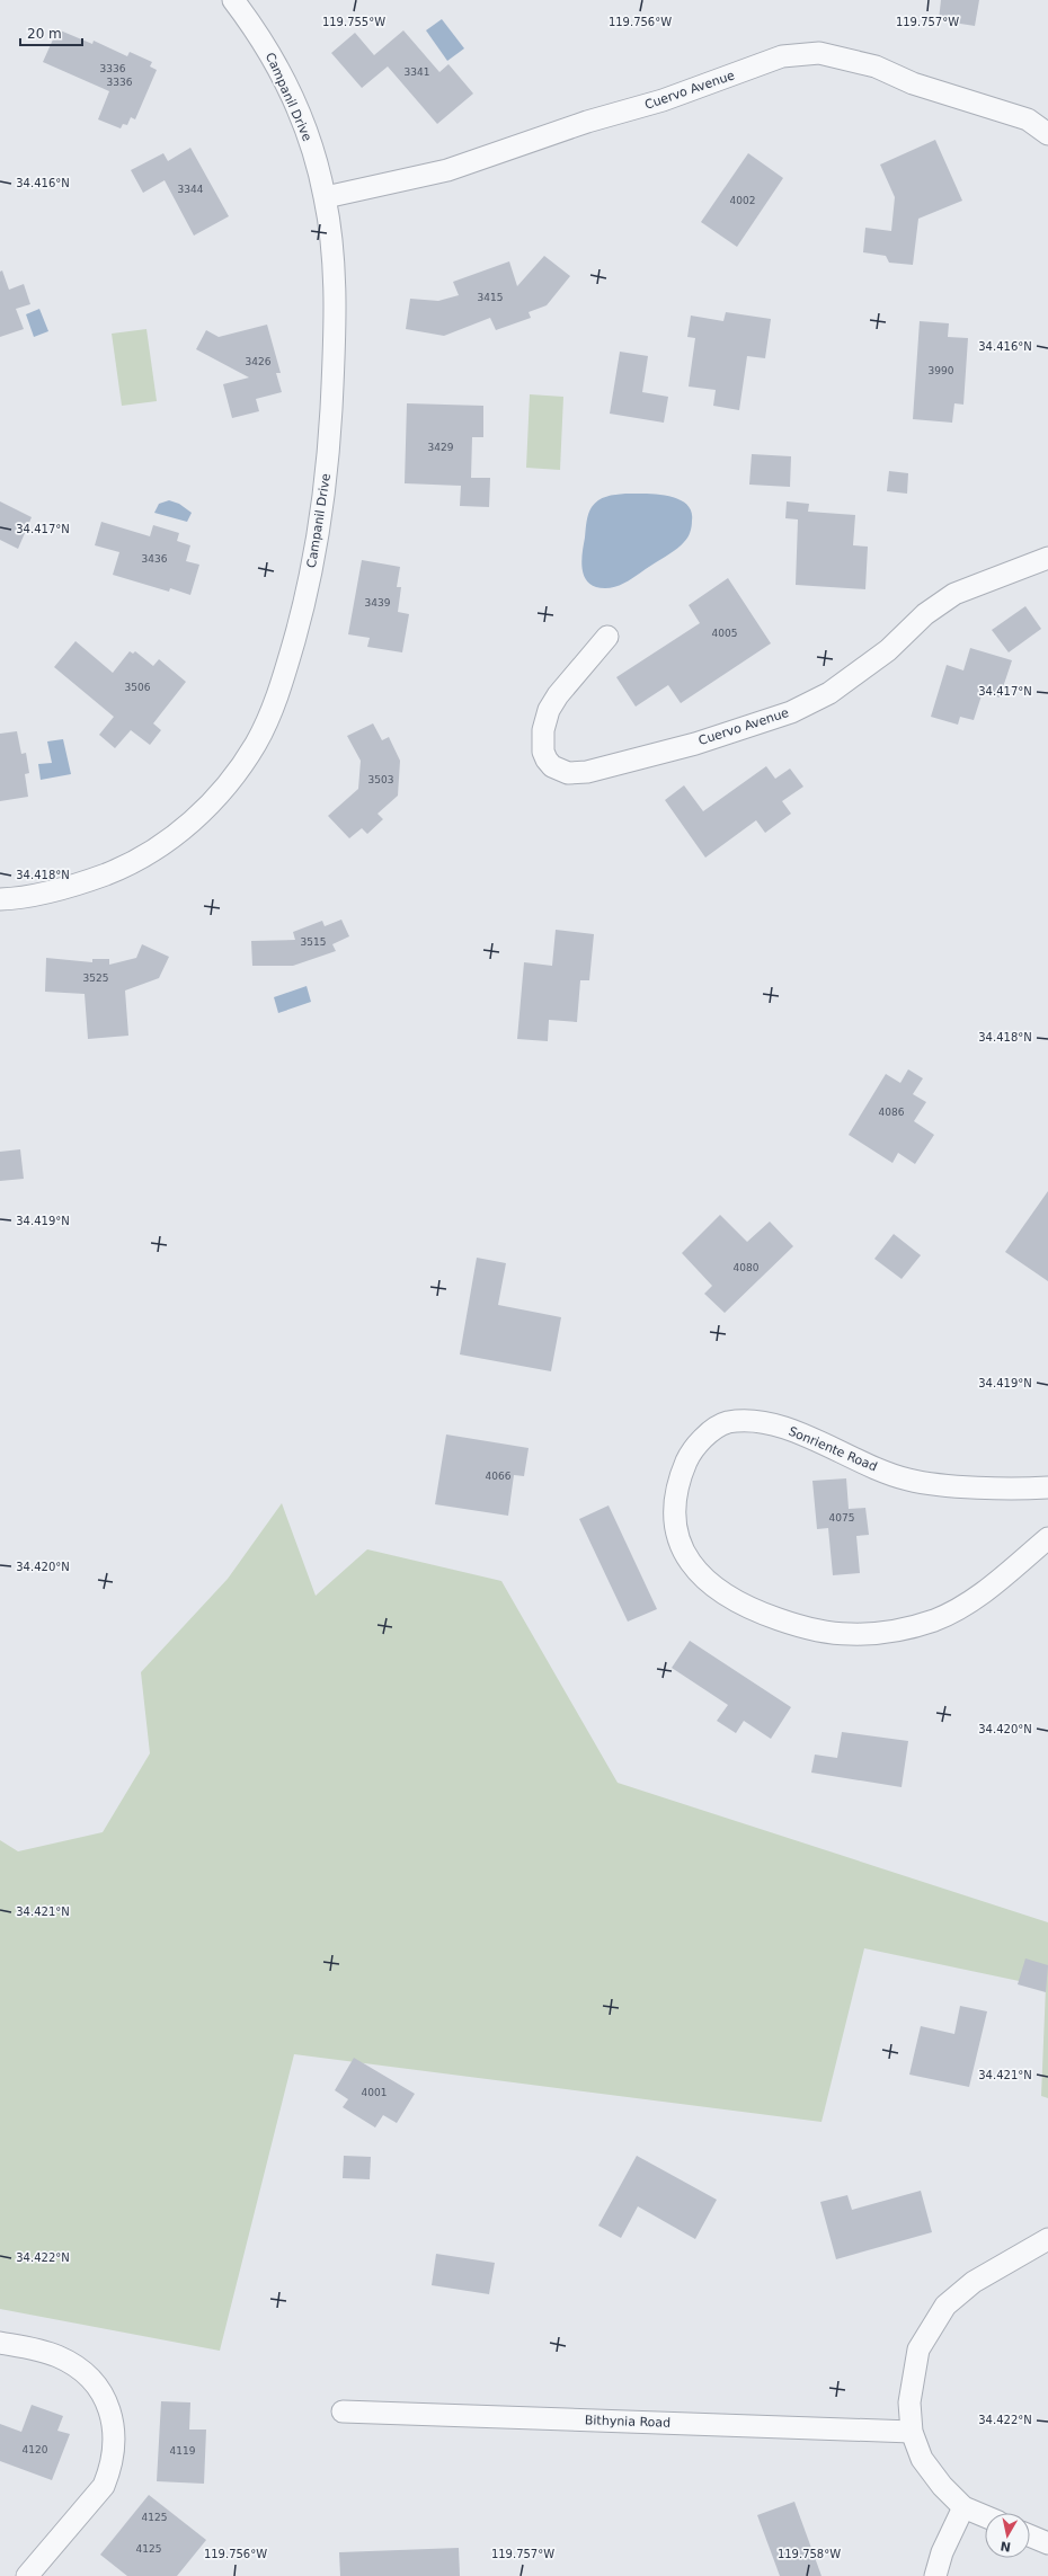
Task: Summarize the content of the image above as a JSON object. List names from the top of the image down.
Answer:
{
  "streets": {
    "street": [
      "Cuervo Avenue",
      "Campanil Drive",
      "Sonriente Road",
      "Bithynia Road"
    ]
  },
  "crossings": [
    ["Cuervo Avenue", "Campanil Drive"]
  ],
  "house_numbers": [
    "3336",
    "3341",
    "3336",
    "3344",
    "4002",
    "3415",
    "3426",
    "3990",
    "3429",
    "3436",
    "3439",
    "4005",
    "3506",
    "3503",
    "3515",
    "3525",
    "4086",
    "4080",
    "4066",
    "4075",
    "4001",
    "4120",
    "4119",
    "4125",
    "4125"
  ],
  "scale_bar": "20 m",
  "north": "bottom",
  "coordinates": [
    "119.756°W",
    "119.757°W",
    "119.755°W",
    "34.416°N",
    "34.417°N",
    "34.418°N",
    "34.419°N",
    "34.420°N",
    "34.421°N",
    "34.422°N",
    "119.758°W"
  ]
}
